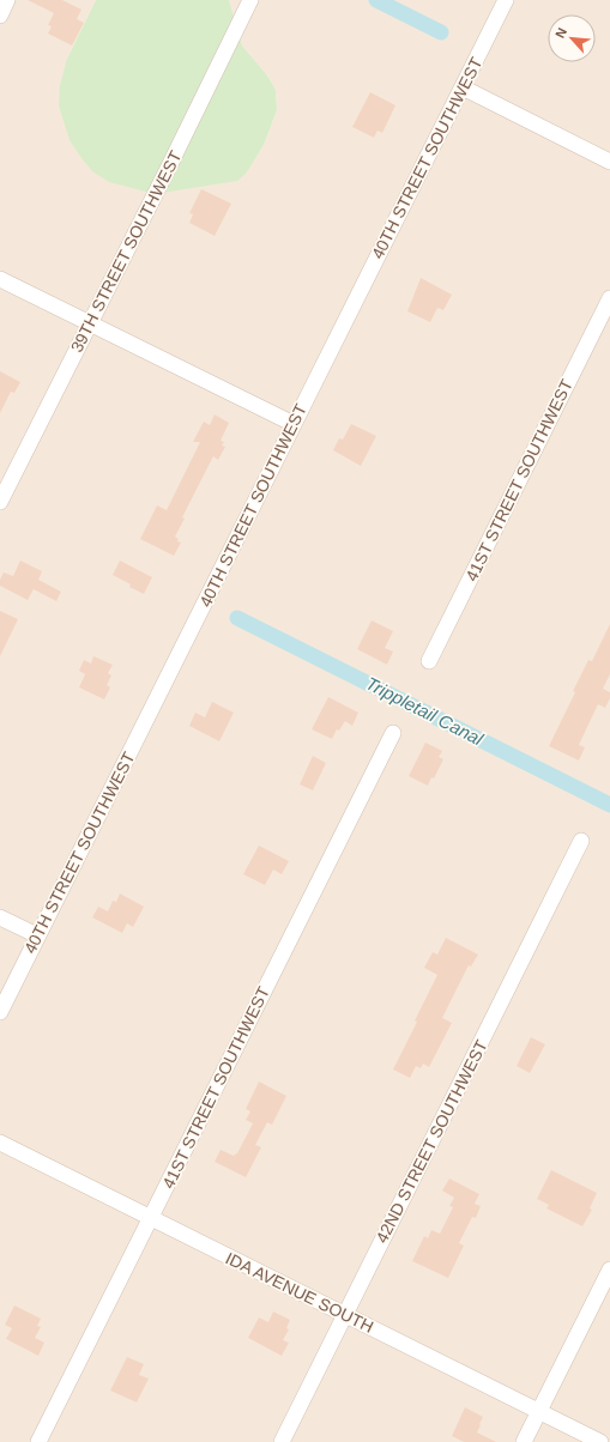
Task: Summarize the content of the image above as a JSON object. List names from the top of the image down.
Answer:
{
  "streets": {
    "street": [
      "40TH STREET SOUTHWEST",
      "39TH STREET SOUTHWEST",
      "41ST STREET SOUTHWEST",
      "42ND STREET SOUTHWEST",
      "IDA AVENUE SOUTH"
    ]
  },
  "crossings": [
    ["41ST STREET SOUTHWEST", "IDA AVENUE SOUTH"],
    ["42ND STREET SOUTHWEST", "IDA AVENUE SOUTH"]
  ],
  "water": ["Trippletail Canal"],
  "north": "top left"
}
